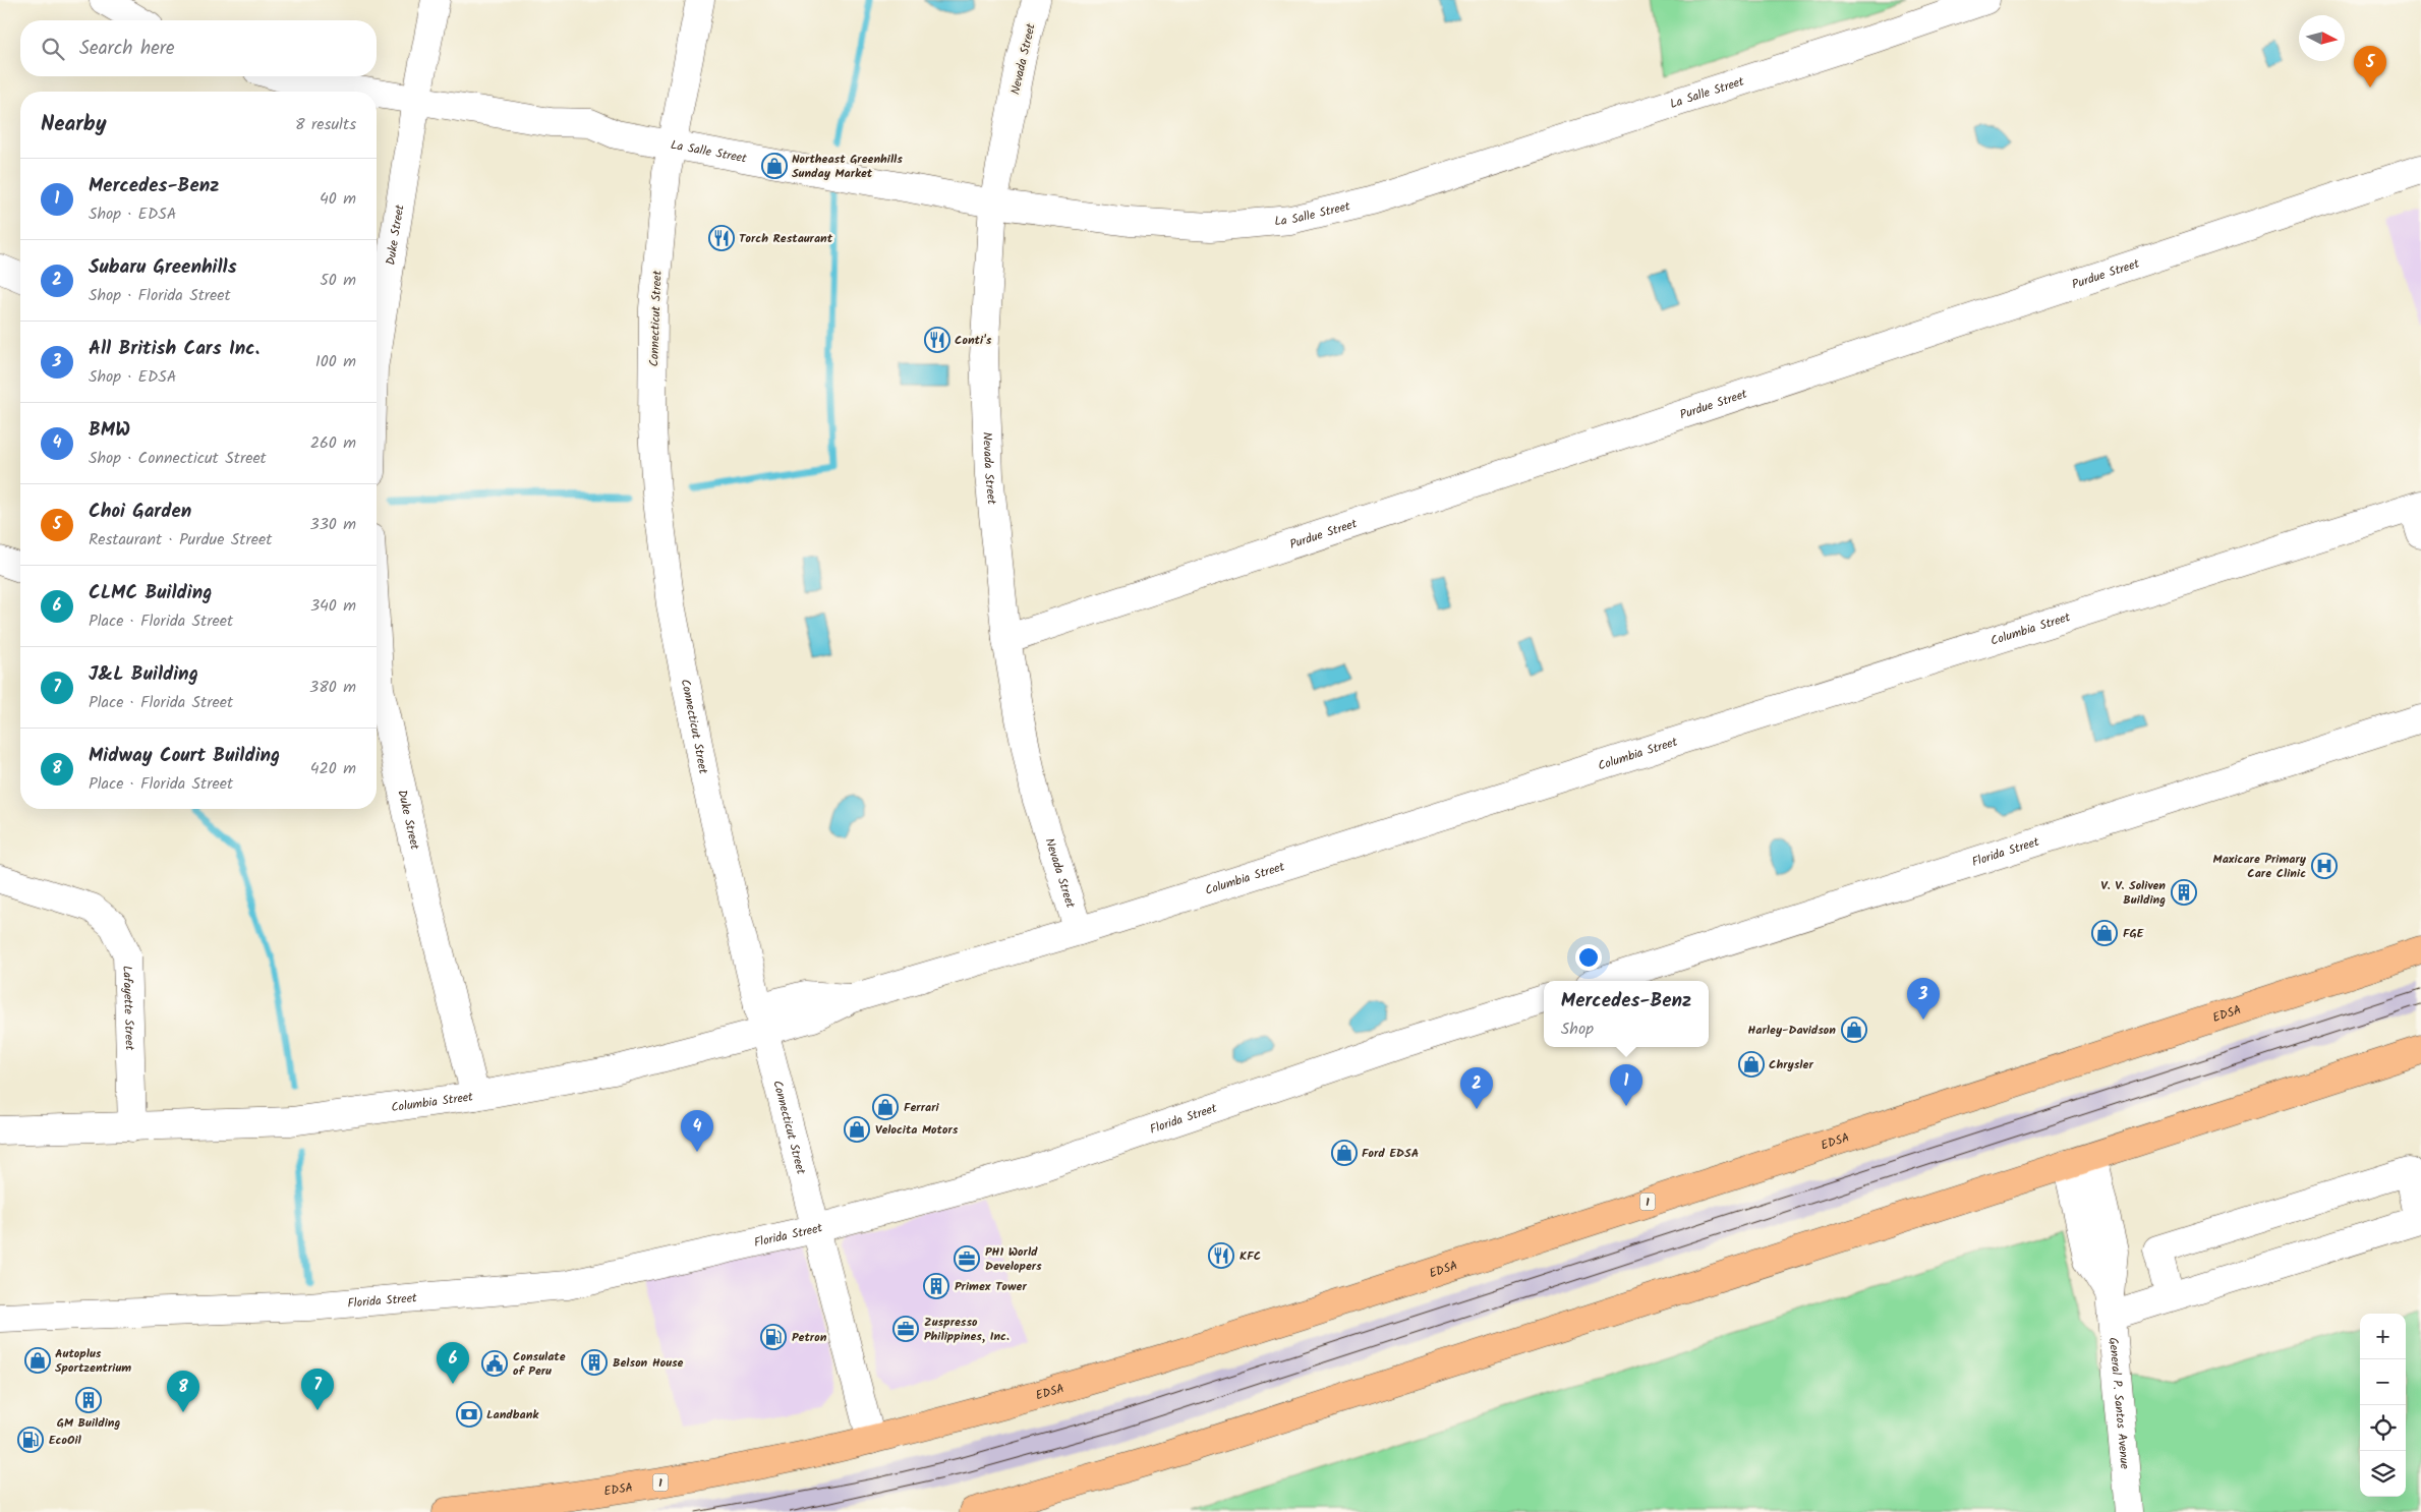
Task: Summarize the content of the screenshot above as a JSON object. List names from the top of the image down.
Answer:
{
  "streets": {
    "highway": ["EDSA", "1"],
    "street": [
      "Nevada Street",
      "La Salle Street",
      "Duke Street",
      "Purdue Street",
      "Connecticut Street",
      "Columbia Street",
      "Florida Street",
      "Lafayette Street",
      "General P. Santos Avenue"
    ]
  },
  "crossings": [
    ["Nevada Street", "La Salle Street"],
    ["Nevada Street", "Purdue Street"],
    ["Nevada Street", "Columbia Street"],
    ["La Salle Street", "Duke Street"],
    ["La Salle Street", "Connecticut Street"],
    ["Duke Street", "Columbia Street"],
    ["Connecticut Street", "Columbia Street"],
    ["Connecticut Street", "Florida Street"],
    ["Connecticut Street", "EDSA"],
    ["Columbia Street", "Lafayette Street"]
  ],
  "places": {
    "shop": [
      "Northeast Greenhills Sunday Market",
      "FGE",
      "Harley-Davidson",
      "Chrysler",
      "Ferrari",
      "Velocita Motors",
      "Ford EDSA",
      "Autoplus Sportzentrium"
    ],
    "restaurant": ["Torch Restaurant", "Conti's", "KFC"],
    "hospital": ["Maxicare Primary Care Clinic"],
    "building": [
      "V. V. Soliven Building",
      "Primex Tower",
      "Belson House",
      "GM Building"
    ],
    "office": ["PH1 World Developers", "Zuspresso Philippines, Inc."],
    "fuel station": ["Petron", "EcoOil"],
    "public building": ["Consulate of Peru"],
    "bank": ["Landbank"]
  },
  "north": "right",
  "page": {
    "search": "Search here",
    "pins": [
      "5",
      "3",
      "1",
      "2",
      "4",
      "6",
      "7",
      "8"
    ],
    "heading": ["Nearby", "8 results"],
    "list": [
      {
        "mark": "1",
        "name": "Mercedes-Benz",
        "note": "Shop · EDSA",
        "value": "40 m"
      },
      {
        "mark": "2",
        "name": "Subaru Greenhills",
        "note": "Shop · Florida Street",
        "value": "50 m"
      },
      {
        "mark": "3",
        "name": "All British Cars Inc.",
        "note": "Shop · EDSA",
        "value": "100 m"
      },
      {
        "mark": "4",
        "name": "BMW",
        "note": "Shop · Connecticut Street",
        "value": "260 m"
      },
      {
        "mark": "5",
        "name": "Choi Garden",
        "note": "Restaurant · Purdue Street",
        "value": "330 m"
      },
      {
        "mark": "6",
        "name": "CLMC Building",
        "note": "Place · Florida Street",
        "value": "340 m"
      },
      {
        "mark": "7",
        "name": "J&L Building",
        "note": "Place · Florida Street",
        "value": "380 m"
      },
      {
        "mark": "8",
        "name": "Midway Court Building",
        "note": "Place · Florida Street",
        "value": "420 m"
      }
    ],
    "popup": ["Mercedes-Benz", "Shop"],
    "map_buttons": ["+", "−"]
  }
}
